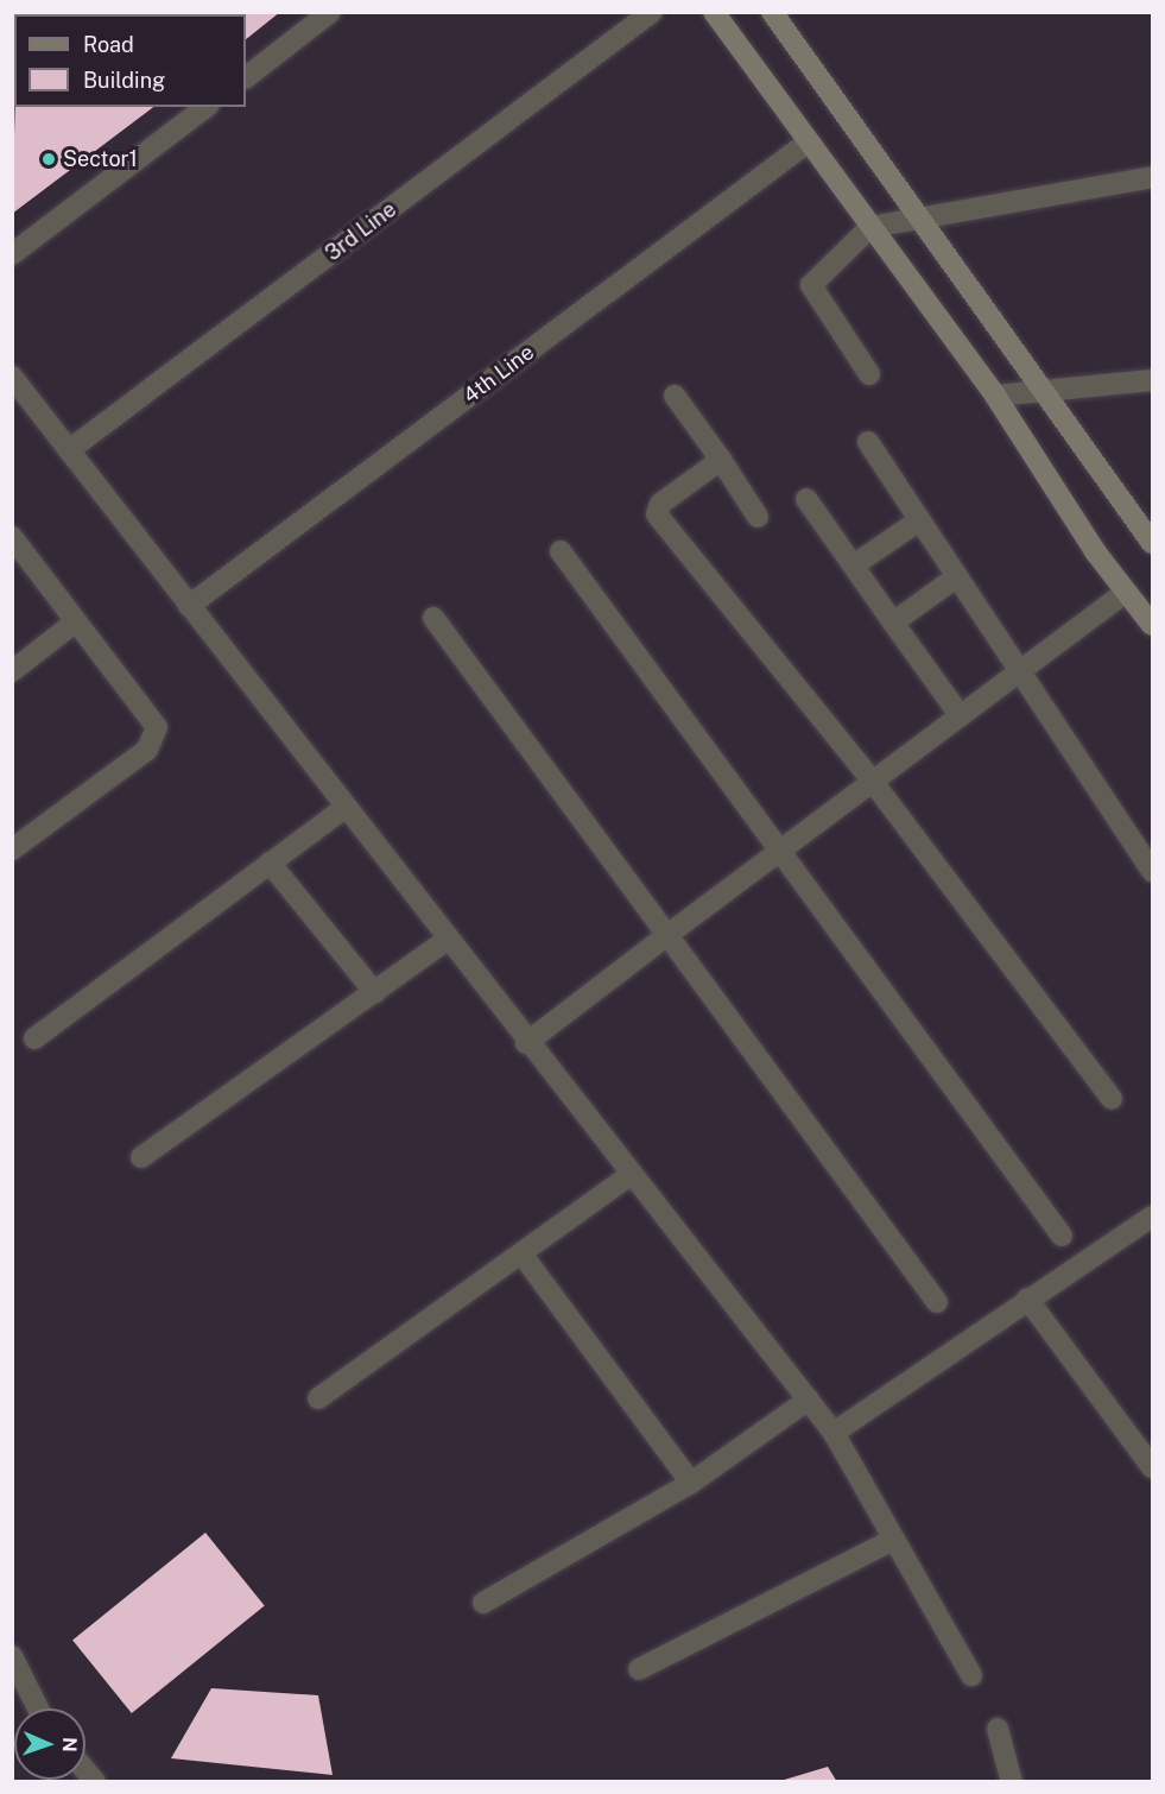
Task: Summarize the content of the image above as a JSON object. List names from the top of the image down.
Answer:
{
  "streets": {
    "street": ["3rd Line", "4th Line"]
  },
  "places": ["Sector1"],
  "legend": ["Road", "Building"],
  "north": "right"
}
